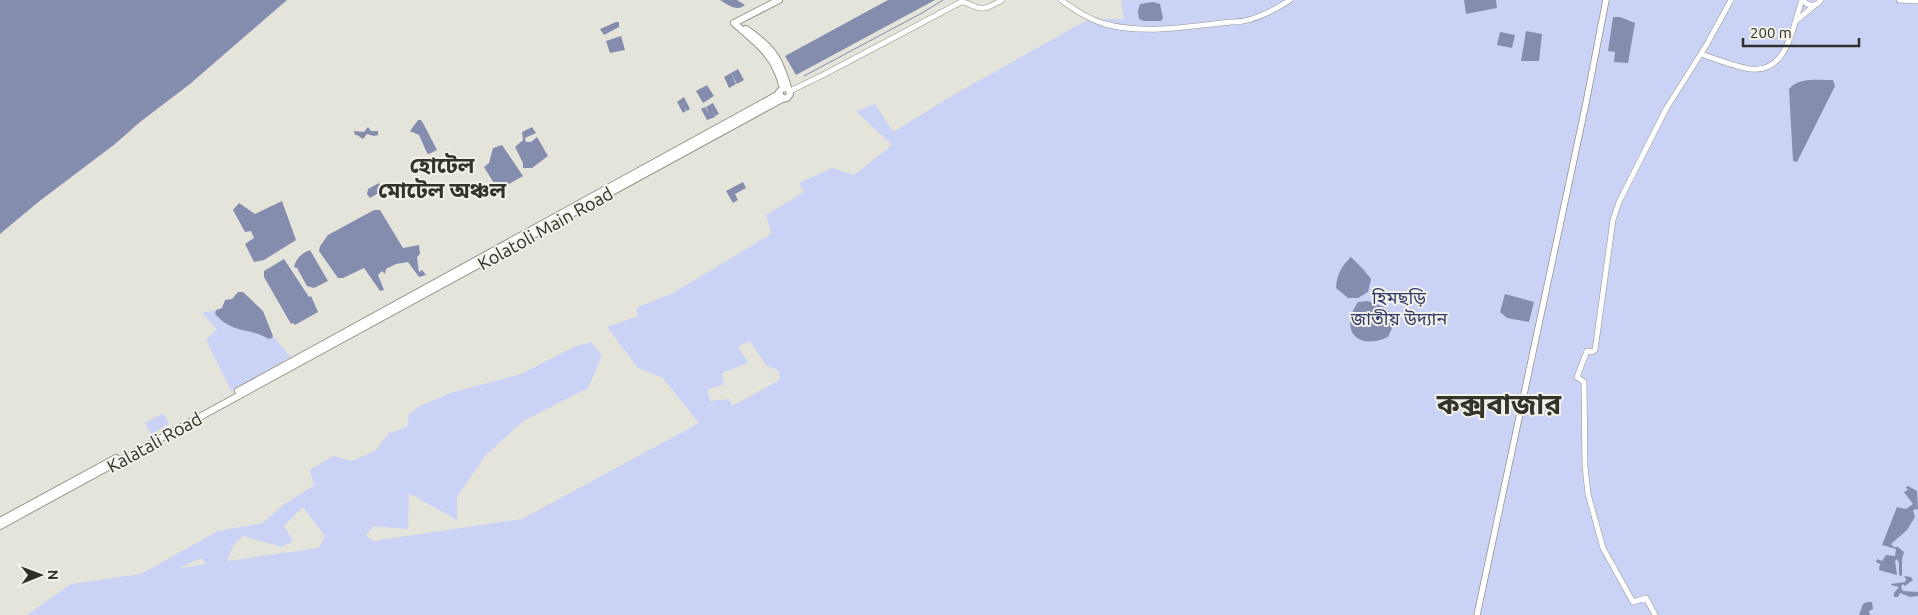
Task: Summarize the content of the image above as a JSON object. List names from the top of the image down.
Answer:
{
  "streets": {
    "highway": ["Kolatoli Main Road", "Kalatali Road"]
  },
  "crossings": [
    ["Kolatoli Main Road", "Kalatali Road"]
  ],
  "districts": ["হোটেল মোটেল অঞ্চল", "কক্সবাজার"],
  "parks": ["হিমছড়ি জাতীয় উদ্যান"],
  "scale_bar": "200 m",
  "north": "right"
}
